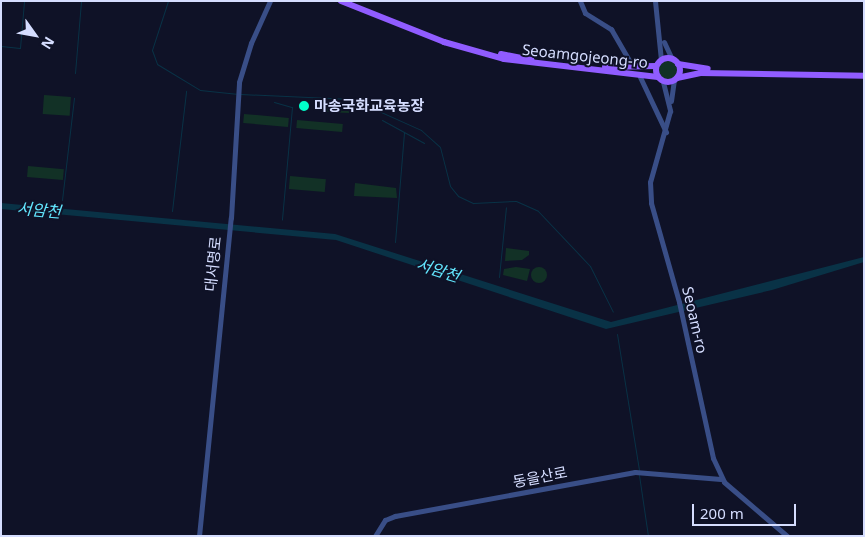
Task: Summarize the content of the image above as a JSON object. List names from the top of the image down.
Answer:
{
  "streets": {
    "main road": ["Seoamgojeong-ro"],
    "street": ["대서명로", "Seoam-ro", "동을산로"]
  },
  "crossings": [
    ["Seoamgojeong-ro", "Seoam-ro"],
    ["Seoam-ro", "동을산로"]
  ],
  "water": ["서암천"],
  "places": ["마송국화교육농장"],
  "scale_bar": "200 m",
  "north": "bottom right"
}
